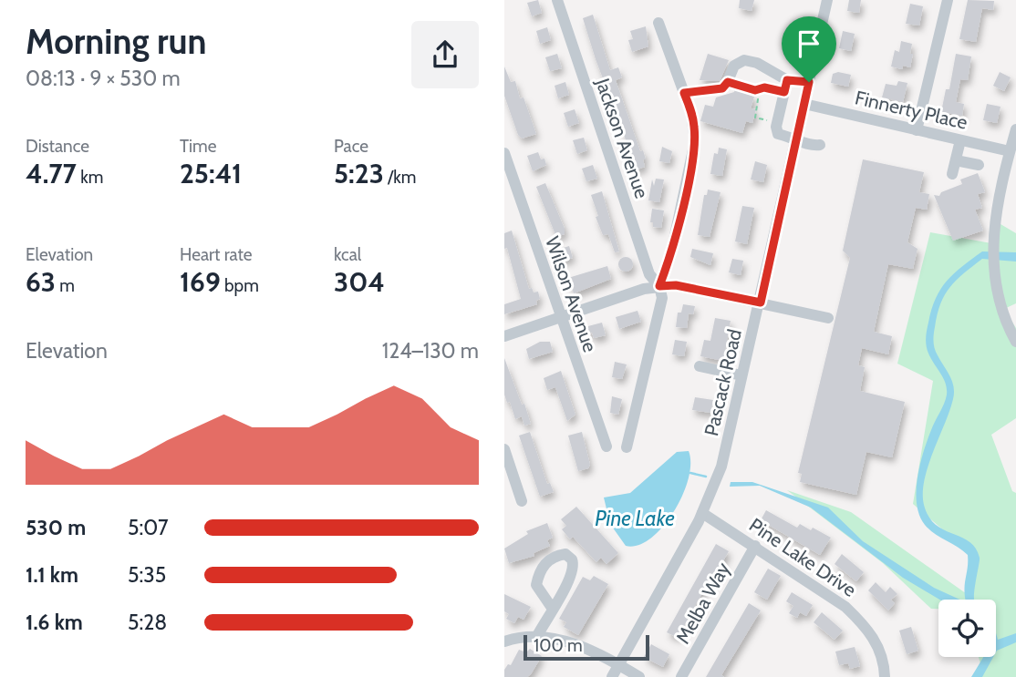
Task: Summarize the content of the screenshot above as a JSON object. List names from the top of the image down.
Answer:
{
  "streets": {
    "street": [
      "Finnerty Place",
      "Jackson Avenue",
      "Wilson Avenue",
      "Pascack Road",
      "Pine Lake Drive",
      "Melba Way"
    ]
  },
  "crossings": [
    ["Finnerty Place", "Pascack Road"],
    ["Pascack Road", "Pine Lake Drive"],
    ["Pine Lake Drive", "Melba Way"]
  ],
  "water": ["Pine Lake"],
  "scale_bar": "100 m",
  "page": {
    "heading": ["Morning run", "08:13 · 9 × 530 m"],
    "stats": [
      ["Distance", "4.77 km"],
      ["Time", "25:41"],
      ["Pace", "5:23 /km"],
      ["Elevation", "63 m"],
      ["Heart rate", "169 bpm"],
      ["kcal", "304"]
    ],
    "chart": ["Elevation", "124–130 m"],
    "list": [
      {
        "name": "530 m",
        "note": "5:07"
      },
      {
        "name": "1.1 km",
        "note": "5:35"
      },
      {
        "name": "1.6 km",
        "note": "5:28"
      }
    ],
    "scale": "100 m"
  }
}
